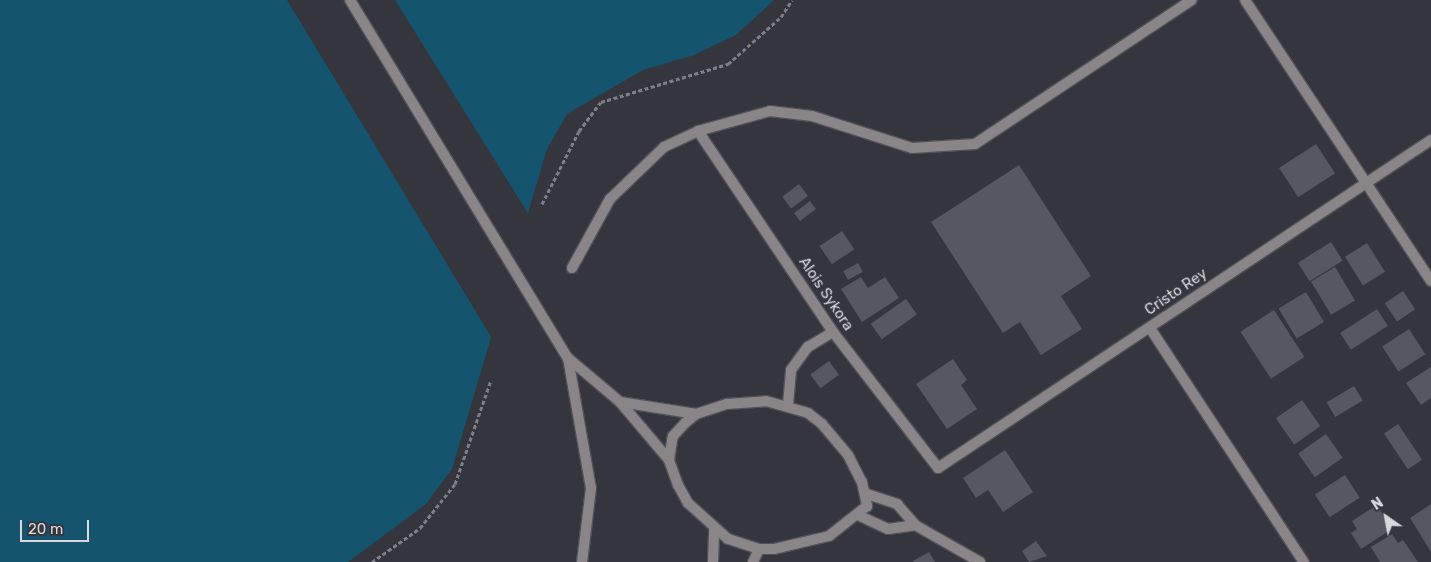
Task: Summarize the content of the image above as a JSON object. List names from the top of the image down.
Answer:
{
  "streets": {
    "street": ["Cristo Rey", "Alois Sykora"]
  },
  "crossings": [
    ["Cristo Rey", "Alois Sykora"]
  ],
  "scale_bar": "20 m",
  "north": "top left"
}
